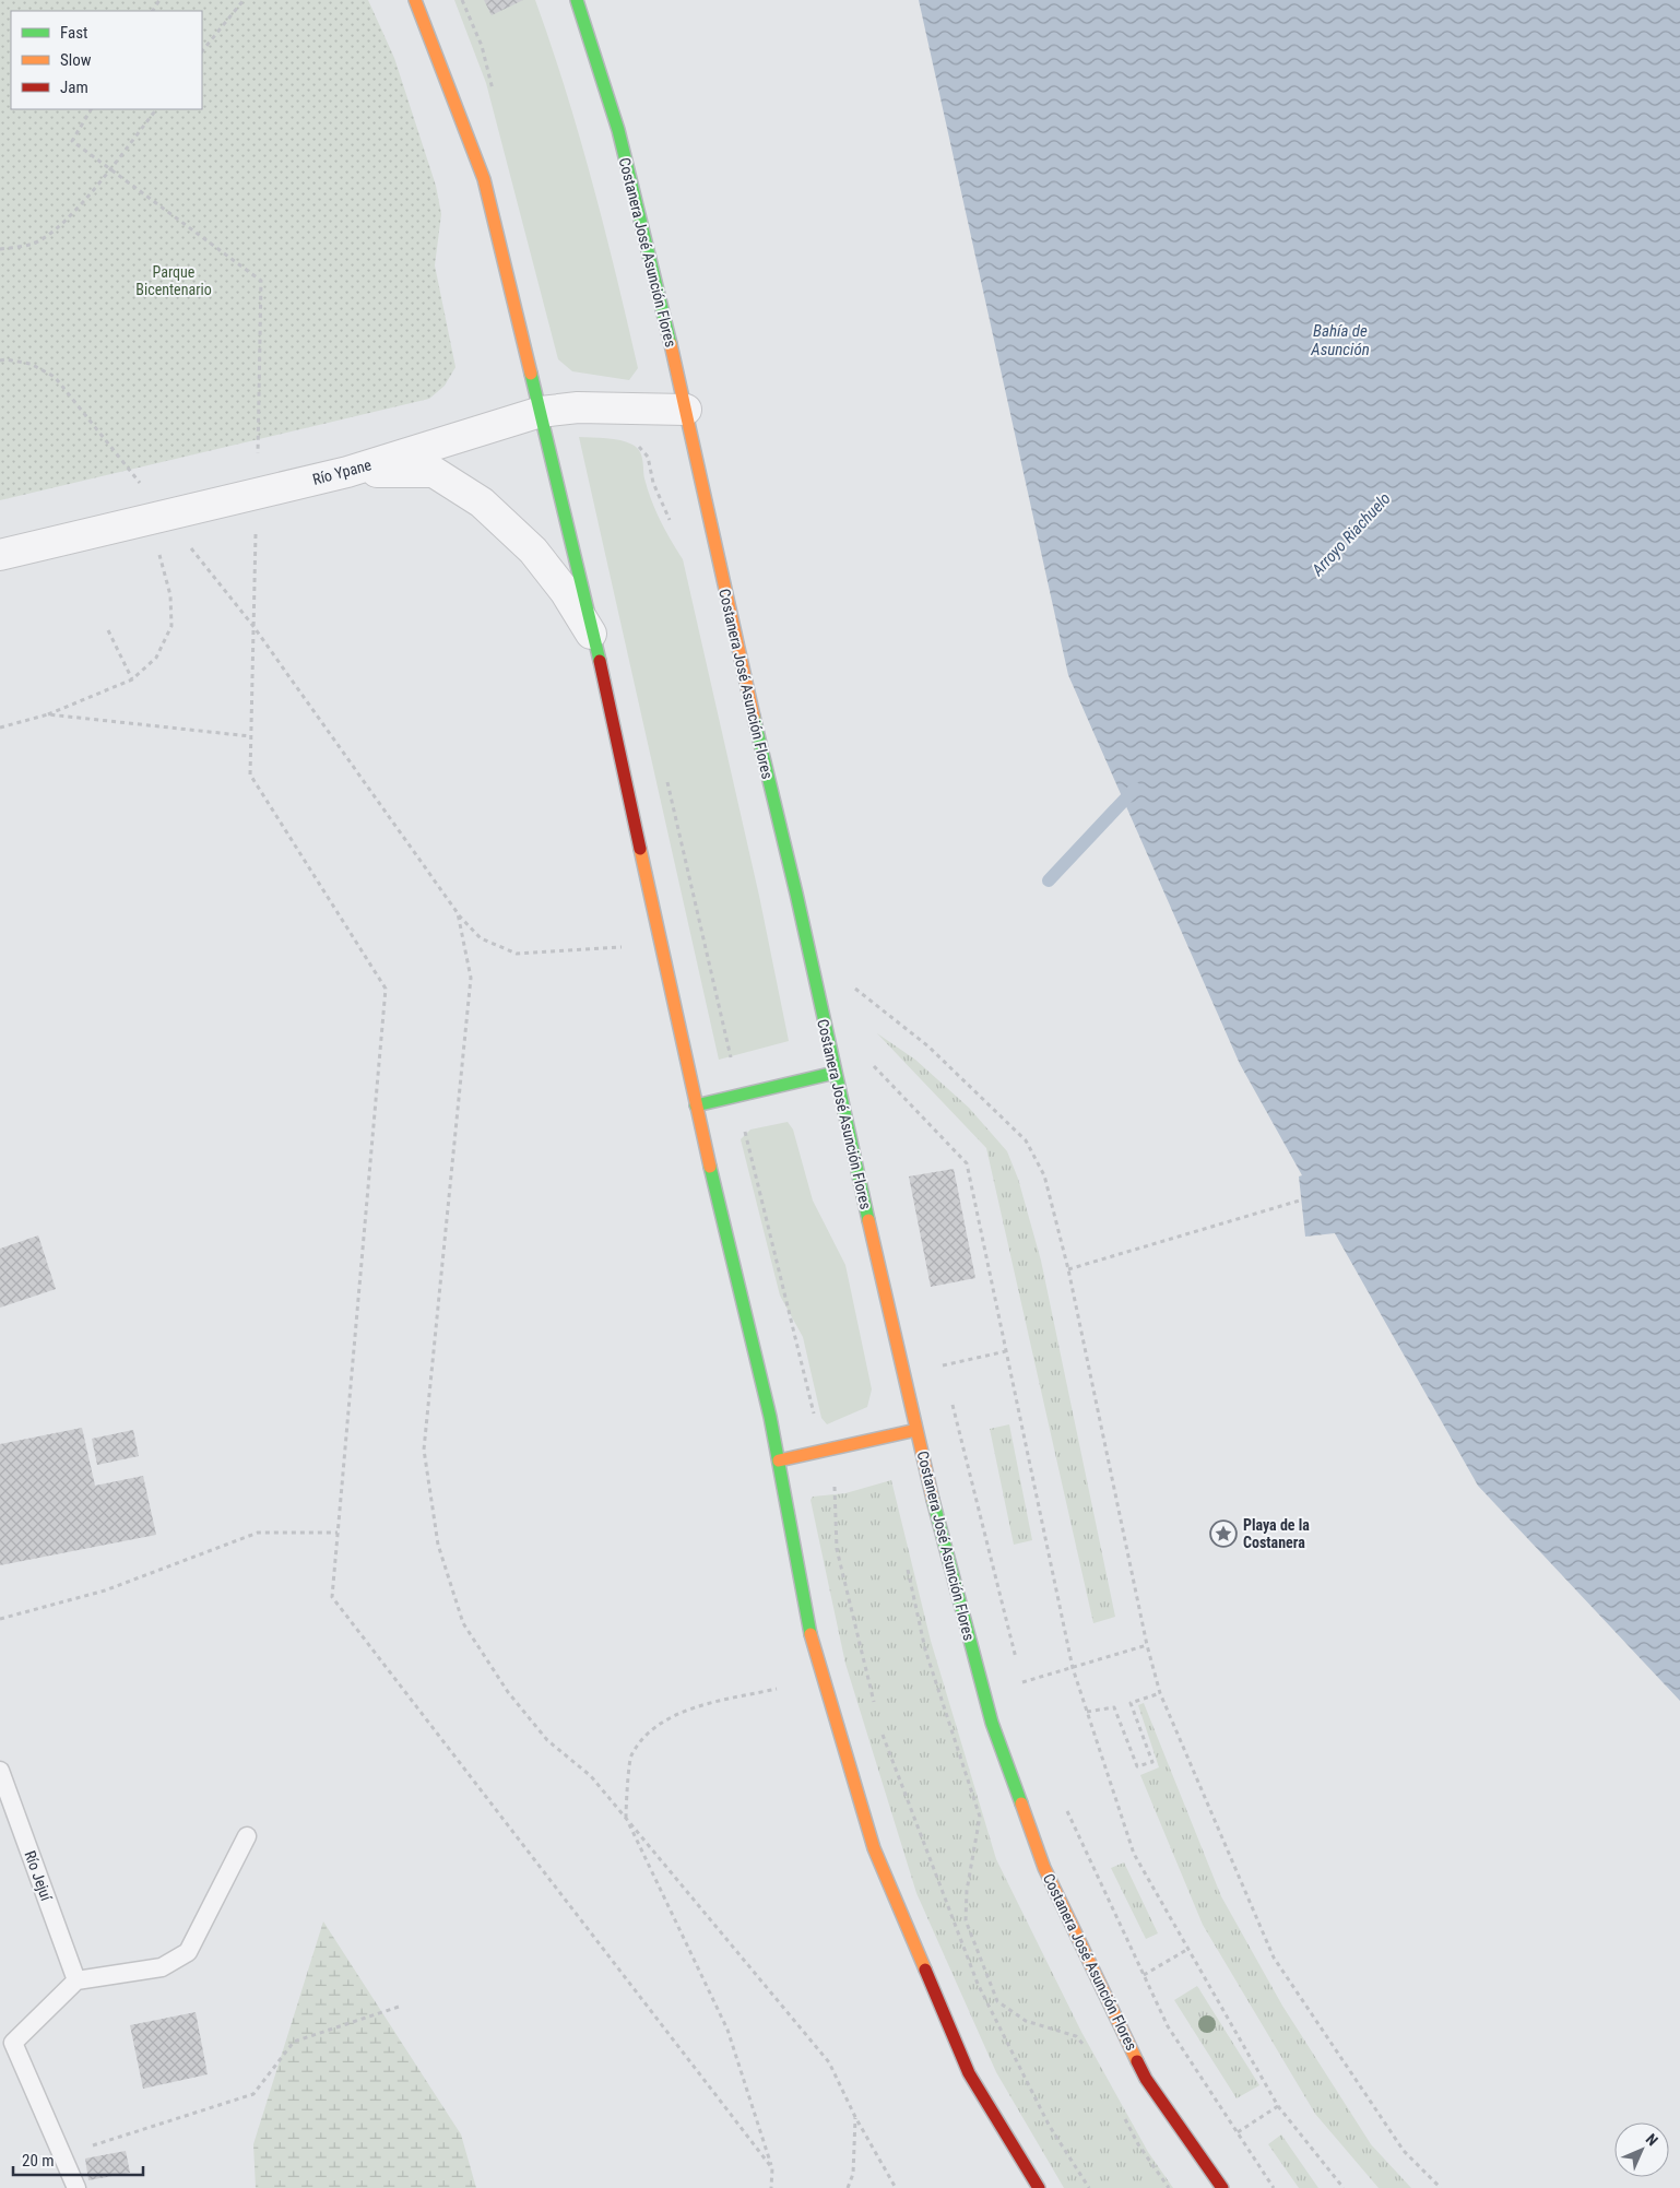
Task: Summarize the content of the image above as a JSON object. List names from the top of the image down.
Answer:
{
  "streets": {
    "highway": ["Costanera José Asunción Flores"],
    "street": ["Río Ypane"],
    "lane": ["Río Jejuí"]
  },
  "crossings": [
    ["Costanera José Asunción Flores", "Río Ypane"]
  ],
  "water": ["Bahía de Asunción", "Arroyo Riachuelo"],
  "parks": ["Parque Bicentenario"],
  "places": {
    "place": ["Playa de la Costanera"]
  },
  "legend": ["Fast", "Slow", "Jam"],
  "scale_bar": "20 m",
  "north": "top right"
}
